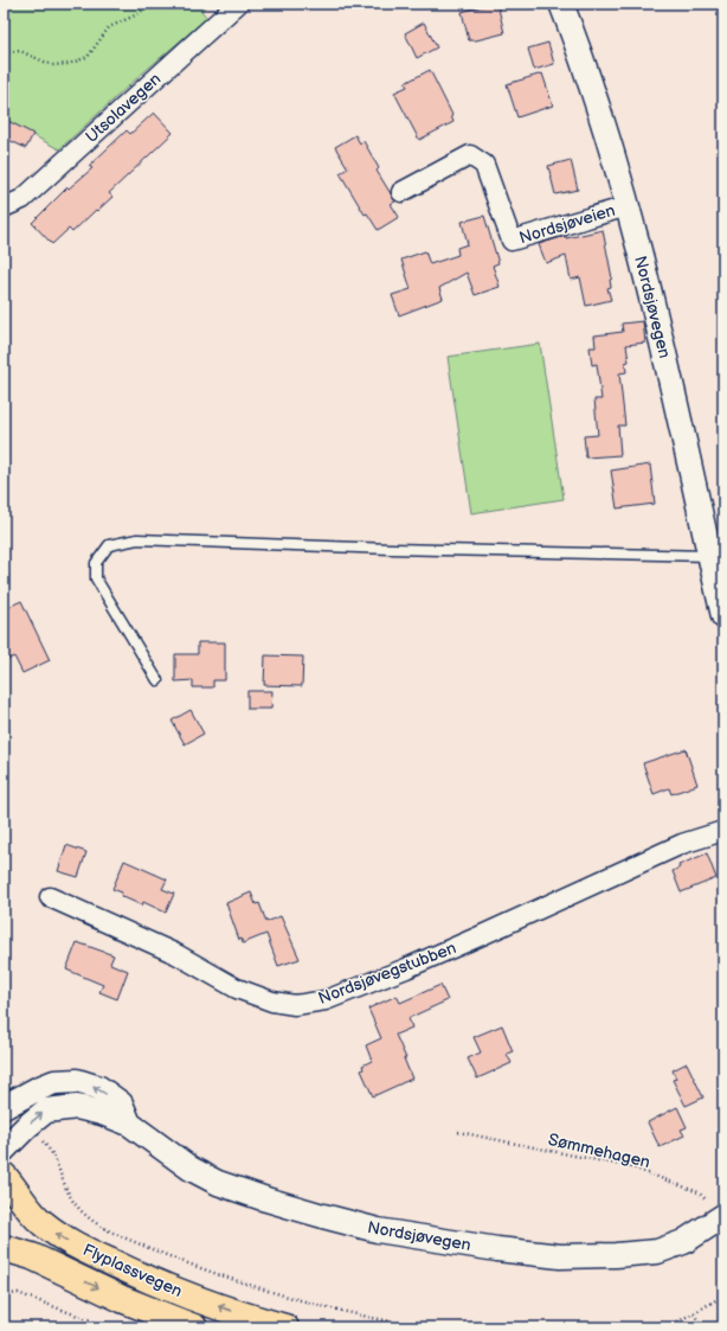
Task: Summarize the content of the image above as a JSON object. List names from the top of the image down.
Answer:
{
  "streets": {
    "highway": ["Flyplassvegen"],
    "street": [
      "Utsolavegen",
      "Nordsjøveien",
      "Nordsjøvegen",
      "Nordsjøvegstubben"
    ],
    "path": ["Sømmehagen"]
  },
  "crossings": [
    ["Nordsjøveien", "Nordsjøvegen"],
    ["Nordsjøvegen", "Sømmehagen"]
  ]
}
